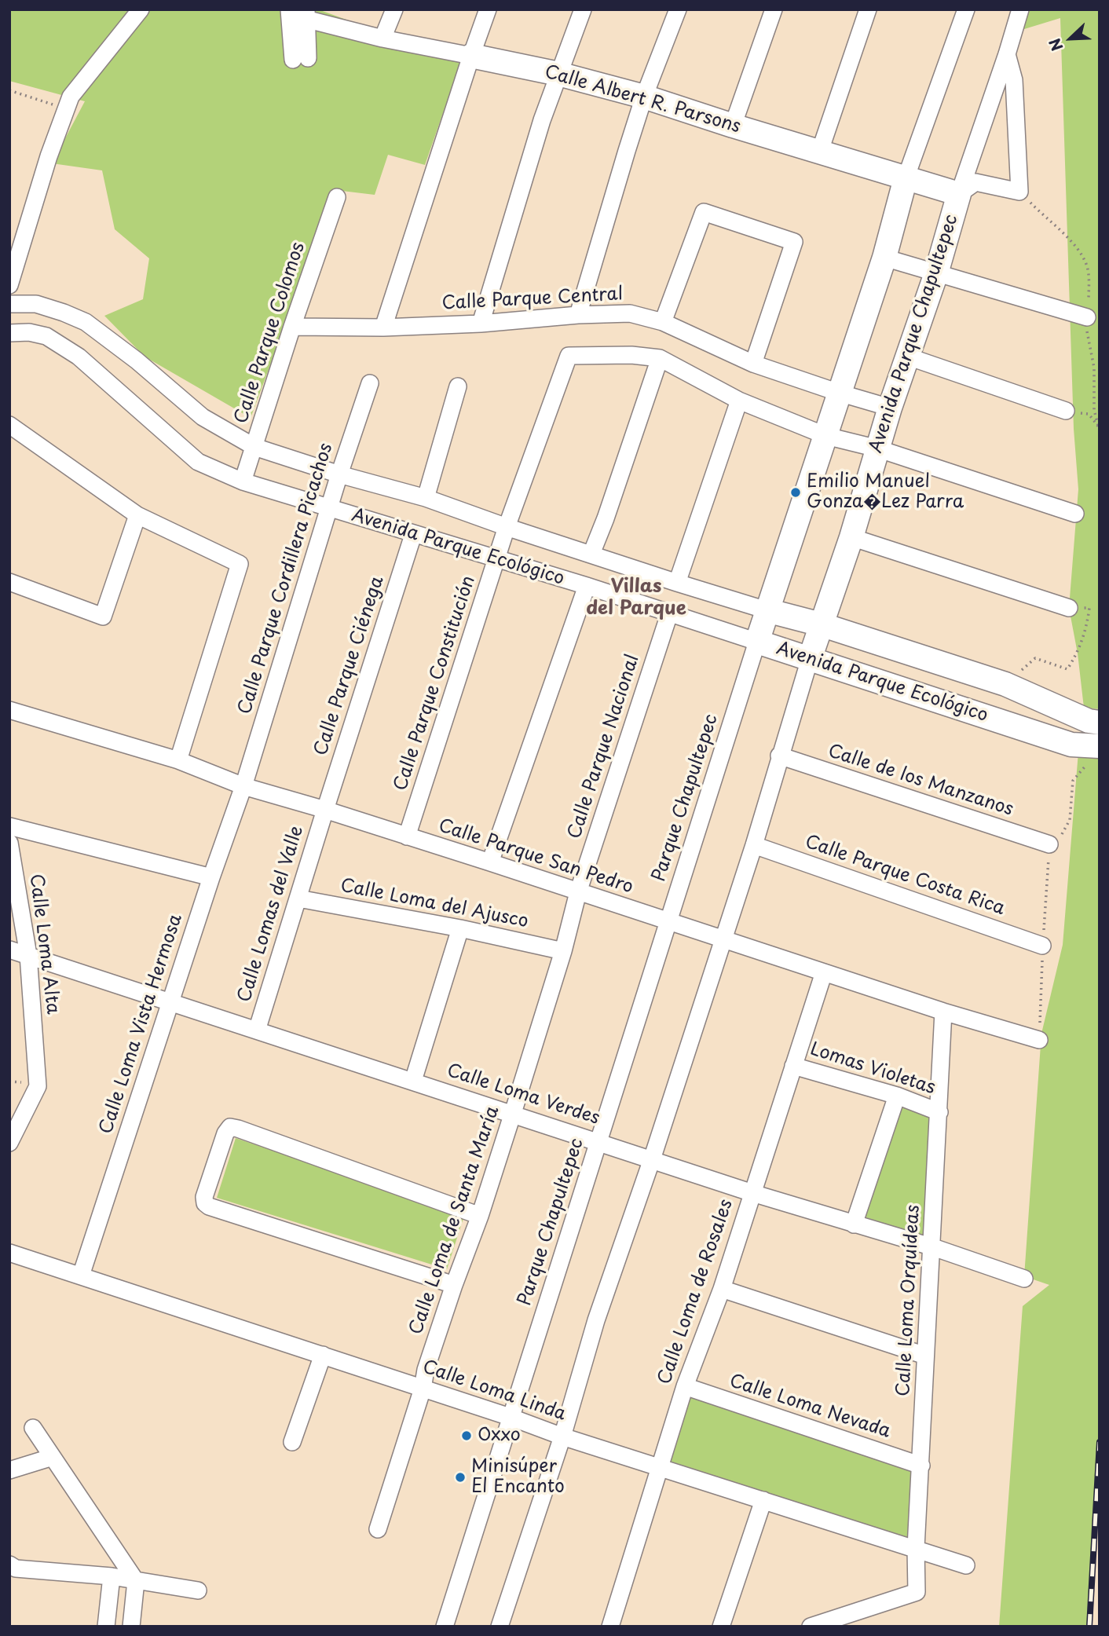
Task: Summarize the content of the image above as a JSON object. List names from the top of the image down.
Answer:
{
  "streets": {
    "street": [
      "Calle Albert R. Parsons",
      "Calle Parque Central",
      "Calle Parque Colomos",
      "Avenida Parque Chapultepec",
      "Avenida Parque Ecológico",
      "Calle Parque Cordillera Picachos",
      "Calle Parque Ciénega",
      "Calle Parque Constitución",
      "Calle Parque Nacional",
      "Calle de los Manzanos",
      "Parque Chapultepec",
      "Calle Parque San Pedro",
      "Calle Parque Costa Rica",
      "Calle Loma del Ajusco",
      "Calle Lomas del Valle",
      "Calle Loma Alta",
      "Calle Loma Vista Hermosa",
      "Lomas Violetas",
      "Calle Loma Verdes",
      "Calle Loma de Santa María",
      "Calle Loma de Rosales",
      "Calle Loma Orquídeas",
      "Calle Loma Linda",
      "Calle Loma Nevada"
    ]
  },
  "crossings": [
    ["Calle Albert R. Parsons", "Avenida Parque Chapultepec"],
    ["Calle Parque Central", "Calle Parque Colomos"],
    ["Calle Parque Central", "Avenida Parque Chapultepec"],
    ["Calle Parque Colomos", "Avenida Parque Ecológico"],
    ["Avenida Parque Chapultepec", "Avenida Parque Ecológico"],
    ["Avenida Parque Ecológico", "Calle Parque Cordillera Picachos"],
    ["Avenida Parque Ecológico", "Calle Parque Ciénega"],
    ["Avenida Parque Ecológico", "Calle Parque Constitución"],
    ["Avenida Parque Ecológico", "Calle Parque Nacional"],
    ["Avenida Parque Ecológico", "Parque Chapultepec"],
    ["Calle Parque Cordillera Picachos", "Calle Parque San Pedro"],
    ["Calle Parque Cordillera Picachos", "Calle Loma Vista Hermosa"],
    ["Calle Parque Ciénega", "Calle Parque San Pedro"],
    ["Calle Parque Ciénega", "Calle Lomas del Valle"],
    ["Calle Parque Constitución", "Calle Parque San Pedro"],
    ["Calle Parque Nacional", "Calle Parque San Pedro"],
    ["Calle Parque Nacional", "Calle Loma de Santa María"],
    ["Parque Chapultepec", "Calle Parque San Pedro"],
    ["Parque Chapultepec", "Calle Loma Verdes"],
    ["Parque Chapultepec", "Calle Loma Linda"],
    ["Calle Parque San Pedro", "Calle Lomas del Valle"],
    ["Calle Parque San Pedro", "Calle Loma Vista Hermosa"],
    ["Calle Parque San Pedro", "Calle Loma de Santa María"],
    ["Calle Parque San Pedro", "Calle Loma de Rosales"],
    ["Calle Parque San Pedro", "Calle Loma Orquídeas"],
    ["Calle Loma del Ajusco", "Calle Lomas del Valle"],
    ["Calle Loma del Ajusco", "Calle Loma de Santa María"],
    ["Calle Lomas del Valle", "Calle Loma Verdes"],
    ["Calle Loma Alta", "Calle Loma Verdes"],
    ["Calle Loma Vista Hermosa", "Calle Loma Verdes"],
    ["Calle Loma Vista Hermosa", "Calle Loma Linda"],
    ["Lomas Violetas", "Calle Loma de Rosales"],
    ["Lomas Violetas", "Calle Loma Orquídeas"],
    ["Calle Loma Verdes", "Calle Loma de Santa María"],
    ["Calle Loma Verdes", "Calle Loma de Rosales"],
    ["Calle Loma Verdes", "Calle Loma Orquídeas"],
    ["Calle Loma de Santa María", "Calle Loma Linda"],
    ["Calle Loma de Rosales", "Calle Loma Linda"],
    ["Calle Loma de Rosales", "Calle Loma Nevada"],
    ["Calle Loma Orquídeas", "Calle Loma Linda"],
    ["Calle Loma Orquídeas", "Calle Loma Nevada"]
  ],
  "districts": ["Villas del Parque"],
  "places": ["Emilio Manuel Gonza�Lez Parra", "Oxxo", "Minisúper El Encanto"],
  "north": "bottom left"
}
